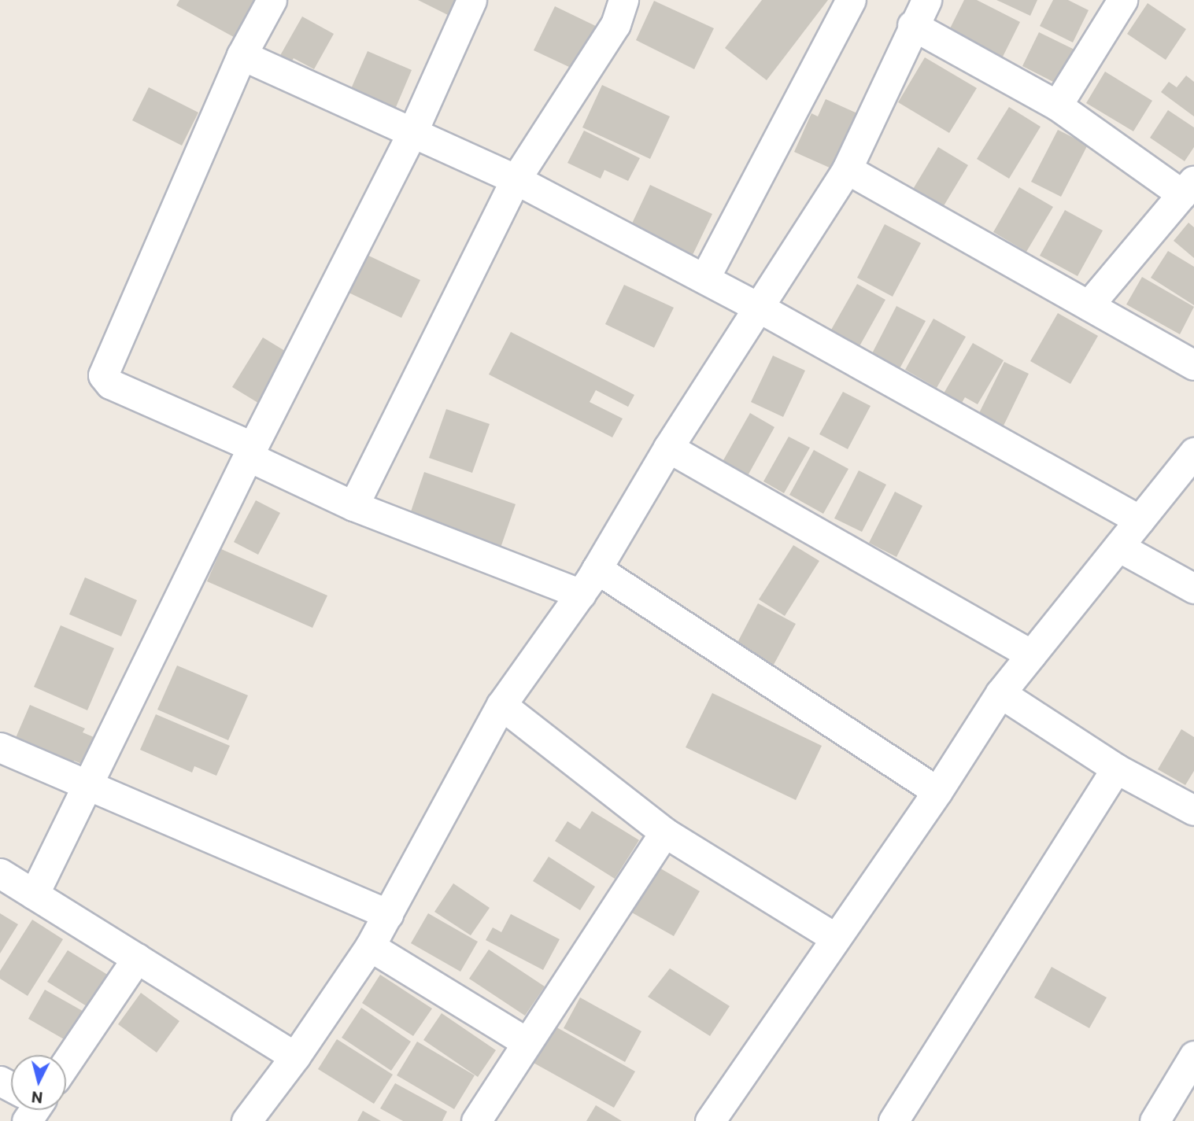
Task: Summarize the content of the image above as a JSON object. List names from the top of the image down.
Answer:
{
  "north": "bottom"
}
